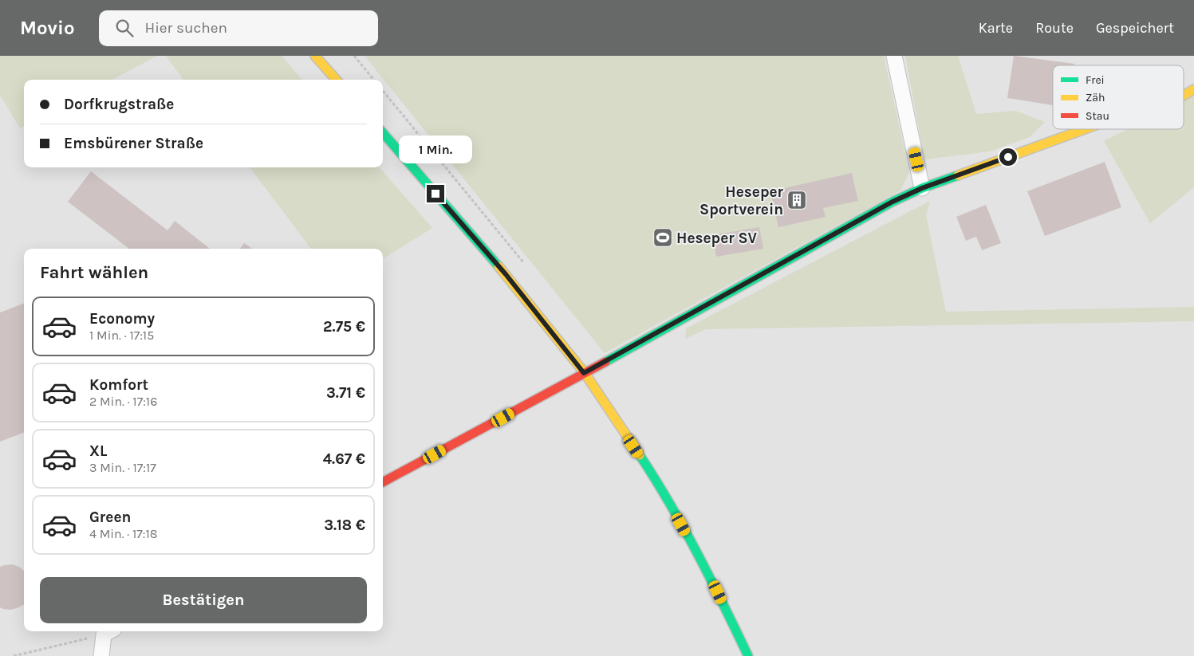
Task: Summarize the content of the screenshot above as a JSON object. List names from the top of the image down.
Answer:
{
  "places": {
    "building": ["Heseper Sportverein"],
    "sports": ["Heseper SV"]
  },
  "legend": ["Frei", "Zäh", "Stau"],
  "page": {
    "header": "Movio",
    "search": "Hier suchen",
    "nav": ["Karte", "Route", "Gespeichert"],
    "banner": ["Dorfkrugstraße", "Emsbürener Straße"],
    "bubble": "1 Min.",
    "heading": "Fahrt wählen",
    "list": [
      {
        "name": "Economy",
        "note": "1 Min. · 17:15",
        "value": "2.75 €"
      },
      {
        "name": "Komfort",
        "note": "2 Min. · 17:16",
        "value": "3.71 €"
      },
      {
        "name": "XL",
        "note": "3 Min. · 17:17",
        "value": "4.67 €"
      },
      {
        "name": "Green",
        "note": "4 Min. · 17:18",
        "value": "3.18 €"
      }
    ],
    "buttons": "Bestätigen"
  }
}
